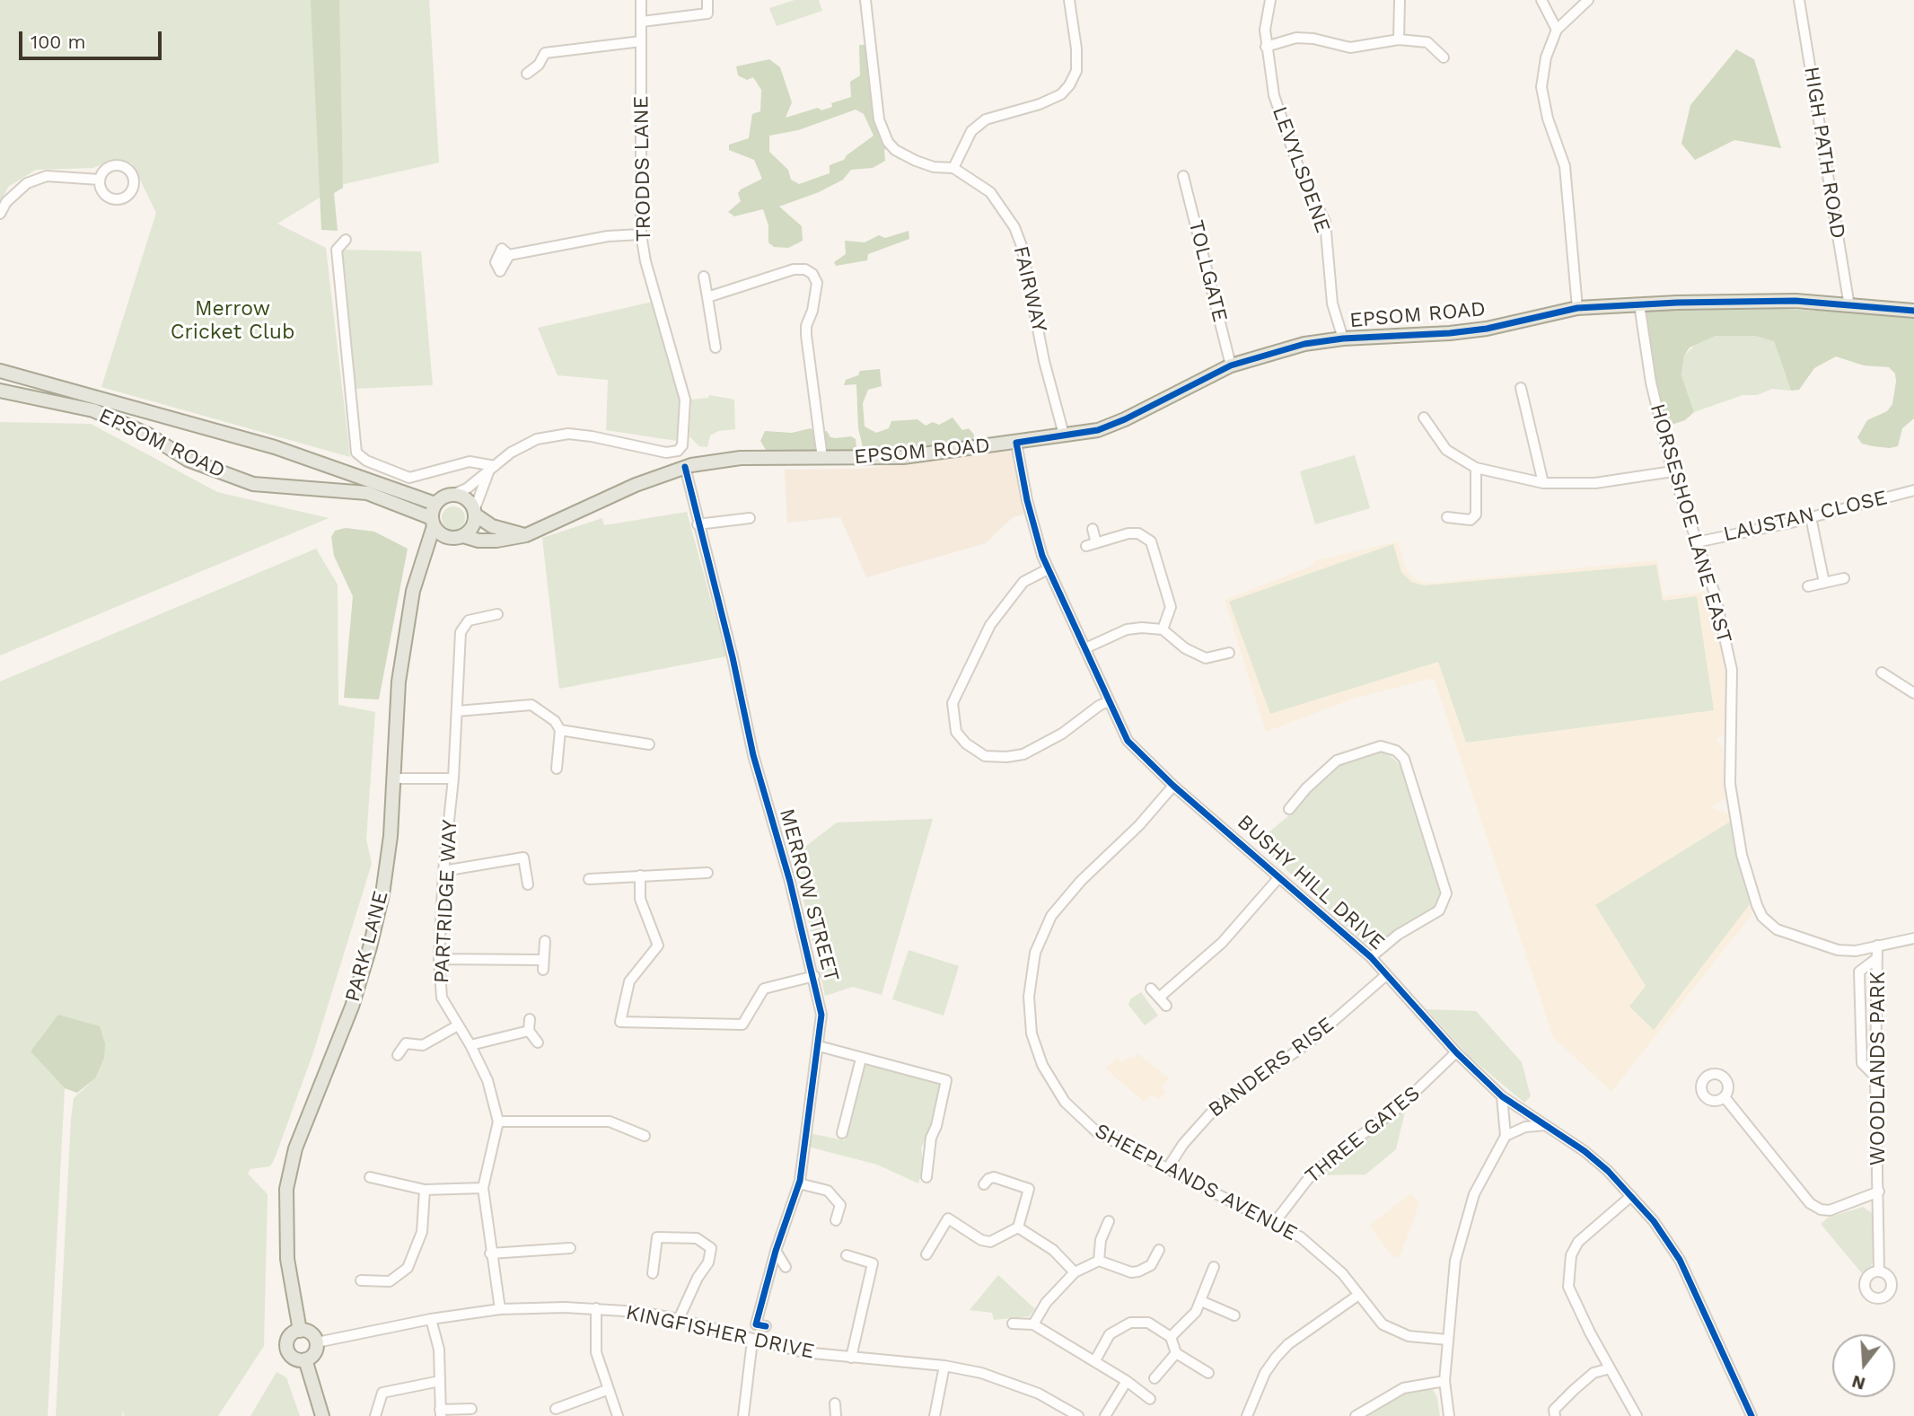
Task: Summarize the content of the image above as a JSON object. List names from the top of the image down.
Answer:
{
  "streets": {
    "main road": ["EPSOM ROAD", "PARK LANE"],
    "street": [
      "HIGH PATH ROAD",
      "TRODDS LANE",
      "LEVYLSDENE",
      "TOLLGATE",
      "FAIRWAY",
      "LAUSTAN CLOSE",
      "HORSESHOE LANE EAST",
      "BUSHY HILL DRIVE",
      "MERROW STREET",
      "PARTRIDGE WAY",
      "BANDERS RISE",
      "WOODLANDS PARK",
      "THREE GATES",
      "SHEEPLANDS AVENUE",
      "KINGFISHER DRIVE"
    ]
  },
  "crossings": [
    ["HIGH PATH ROAD", "EPSOM ROAD"],
    ["LEVYLSDENE", "EPSOM ROAD"],
    ["TOLLGATE", "EPSOM ROAD"],
    ["FAIRWAY", "EPSOM ROAD"],
    ["EPSOM ROAD", "HORSESHOE LANE EAST"],
    ["EPSOM ROAD", "BUSHY HILL DRIVE"],
    ["EPSOM ROAD", "MERROW STREET"],
    ["EPSOM ROAD", "PARK LANE"],
    ["LAUSTAN CLOSE", "HORSESHOE LANE EAST"],
    ["HORSESHOE LANE EAST", "WOODLANDS PARK"],
    ["BUSHY HILL DRIVE", "BANDERS RISE"],
    ["BUSHY HILL DRIVE", "THREE GATES"],
    ["BUSHY HILL DRIVE", "SHEEPLANDS AVENUE"],
    ["PARTRIDGE WAY", "KINGFISHER DRIVE"],
    ["PARK LANE", "KINGFISHER DRIVE"],
    ["BANDERS RISE", "SHEEPLANDS AVENUE"],
    ["THREE GATES", "SHEEPLANDS AVENUE"]
  ],
  "parks": ["Merrow Cricket Club"],
  "scale_bar": "100 m",
  "north": "bottom"
}
